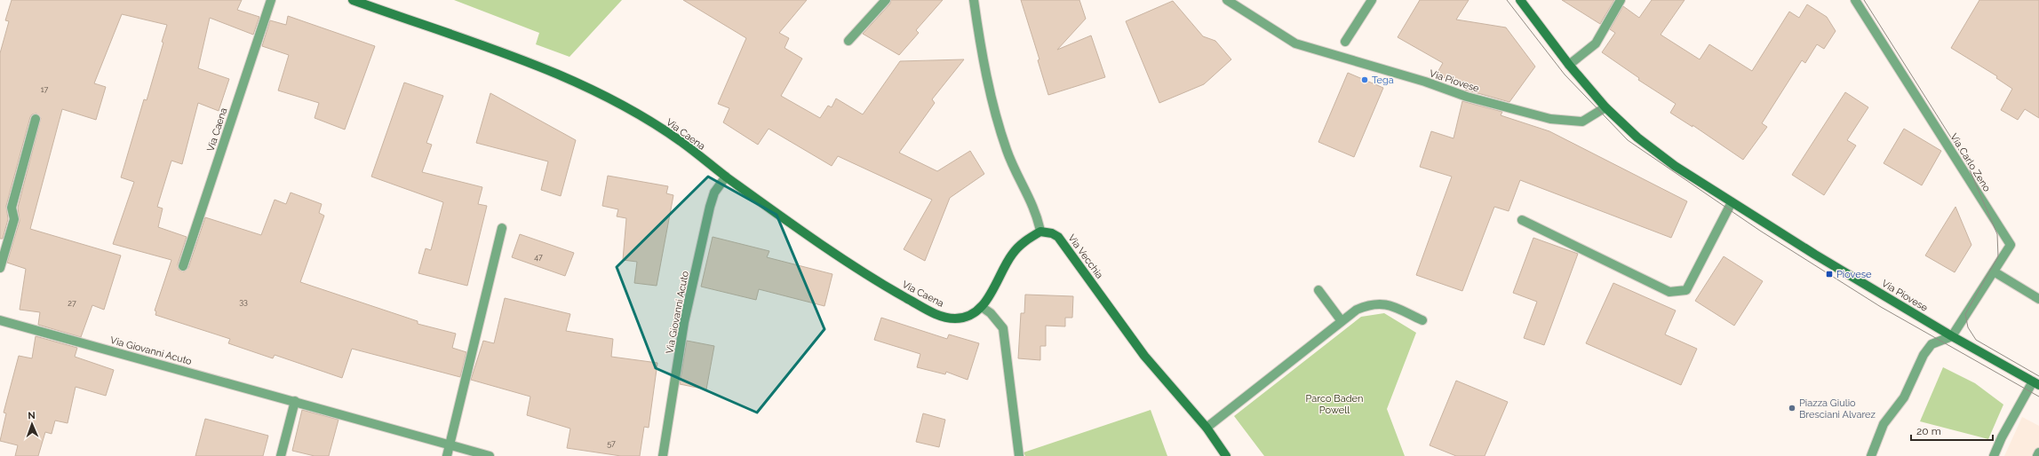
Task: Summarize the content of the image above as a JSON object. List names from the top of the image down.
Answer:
{
  "streets": {
    "street": [
      "Via Piovese",
      "Via Caena",
      "Via Carlo Zeno",
      "Via Vecchia",
      "Via Giovanni Acuto"
    ]
  },
  "crossings": [
    ["Via Piovese", "Via Carlo Zeno"],
    ["Via Caena", "Via Giovanni Acuto"]
  ],
  "parks": ["Parco Baden Powell"],
  "places": {
    "other": ["Tega", "Piazza Giulio Bresciani Alvarez"],
    "transit": ["Piovese"]
  },
  "house_numbers": [
    "17",
    "47",
    "33",
    "27",
    "57"
  ],
  "scale_bar": "20 m",
  "north": "top"
}
